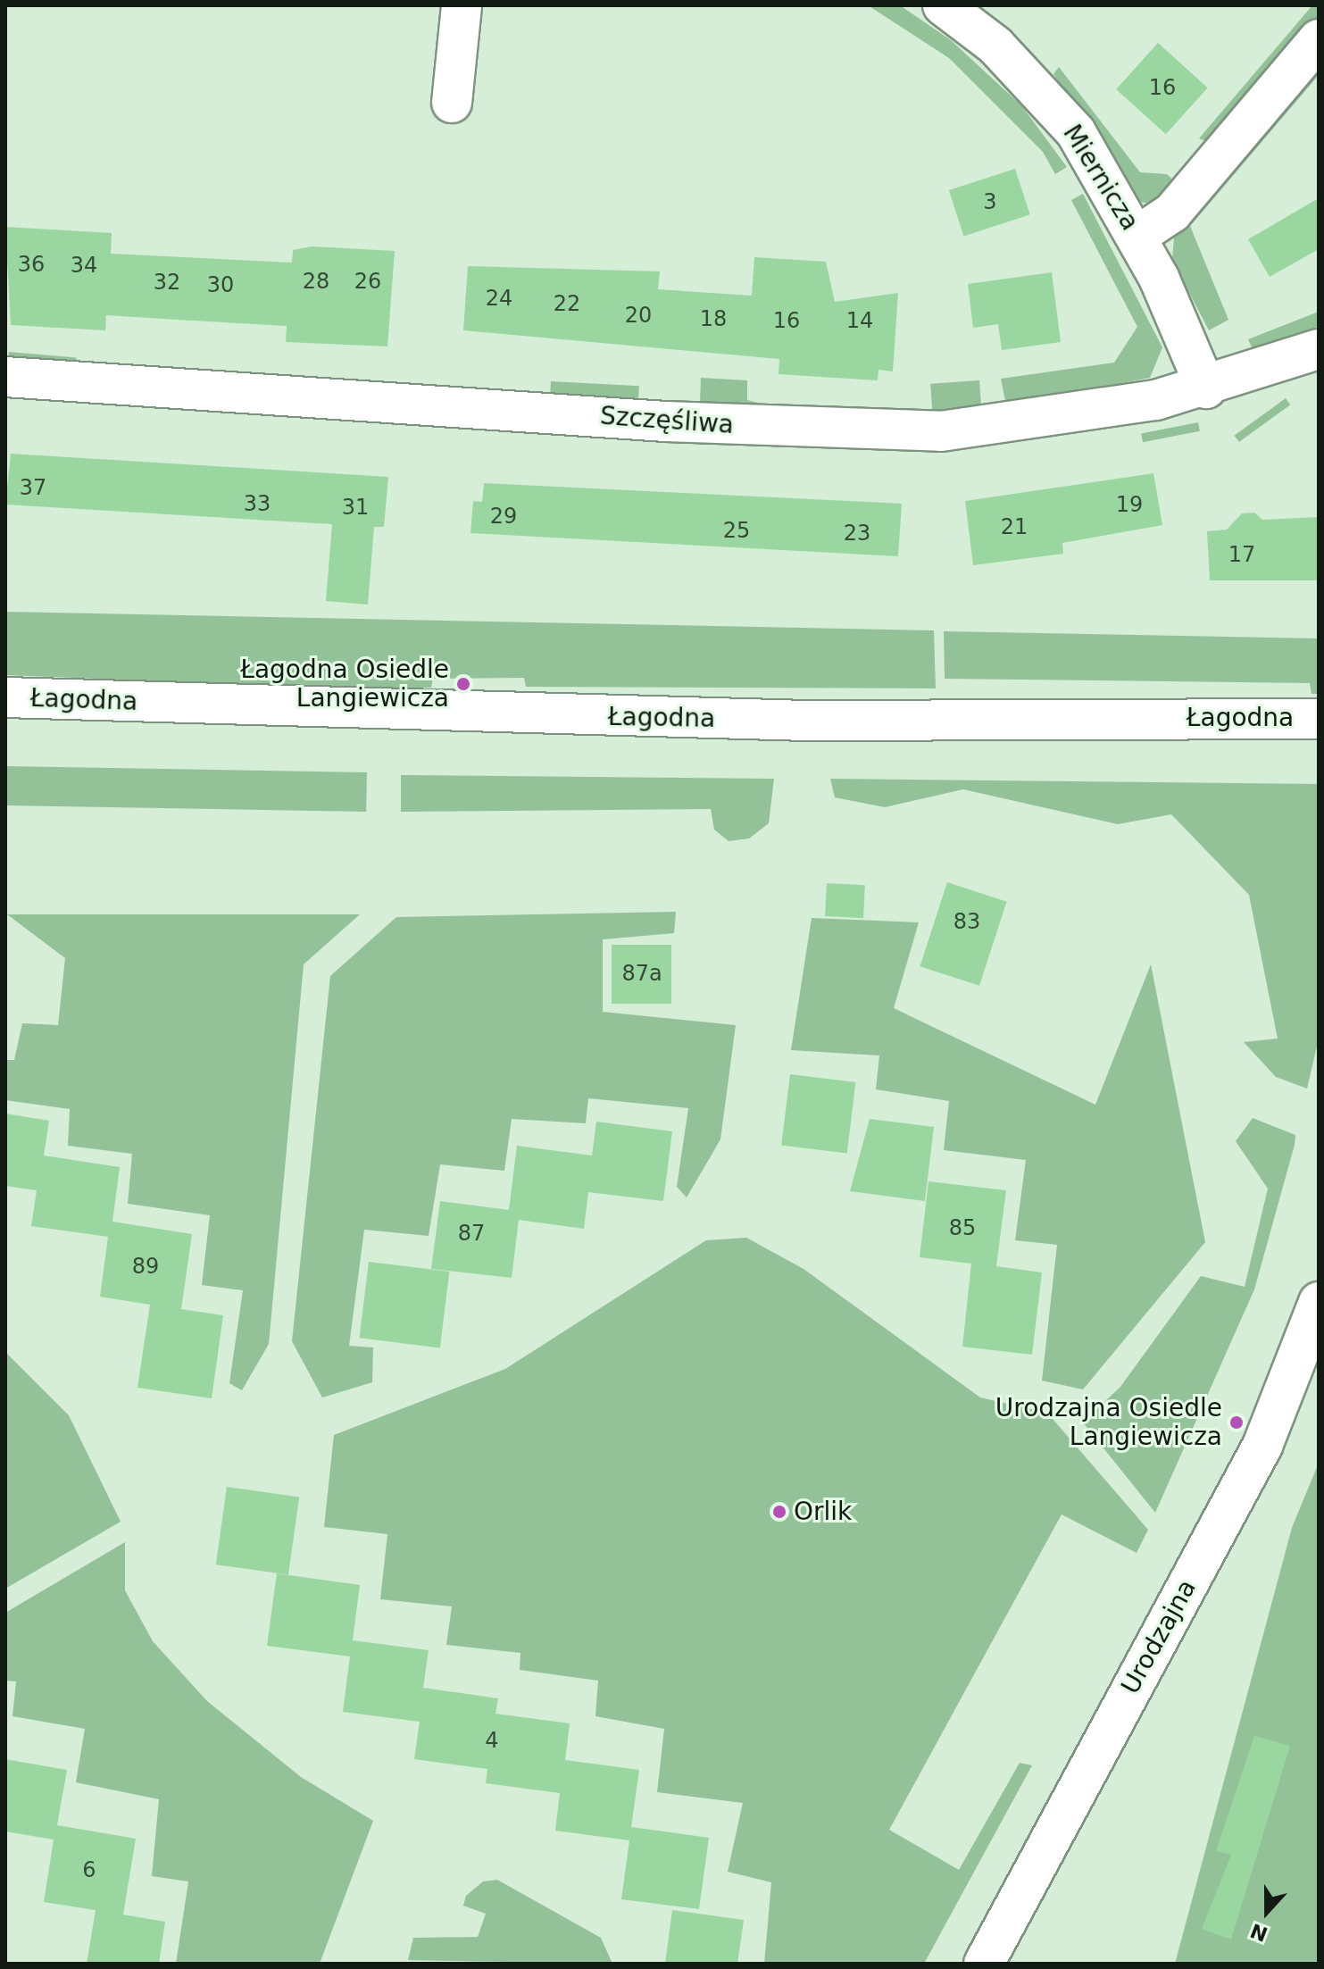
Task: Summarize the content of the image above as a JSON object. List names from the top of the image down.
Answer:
{
  "streets": {
    "street": [
      "Miernicza",
      "Szczęśliwa",
      "Łagodna",
      "Urodzajna"
    ]
  },
  "crossings": [
    ["Miernicza", "Szczęśliwa"]
  ],
  "places": ["Łagodna Osiedle Langiewicza", "Urodzajna Osiedle Langiewicza", "Orlik"],
  "house_numbers": [
    "16",
    "3",
    "36",
    "34",
    "28",
    "26",
    "32",
    "30",
    "24",
    "22",
    "20",
    "18",
    "16",
    "14",
    "37",
    "33",
    "19",
    "31",
    "29",
    "21",
    "25",
    "23",
    "17",
    "83",
    "87a",
    "85",
    "87",
    "89",
    "4",
    "6"
  ],
  "north": "bottom"
}
